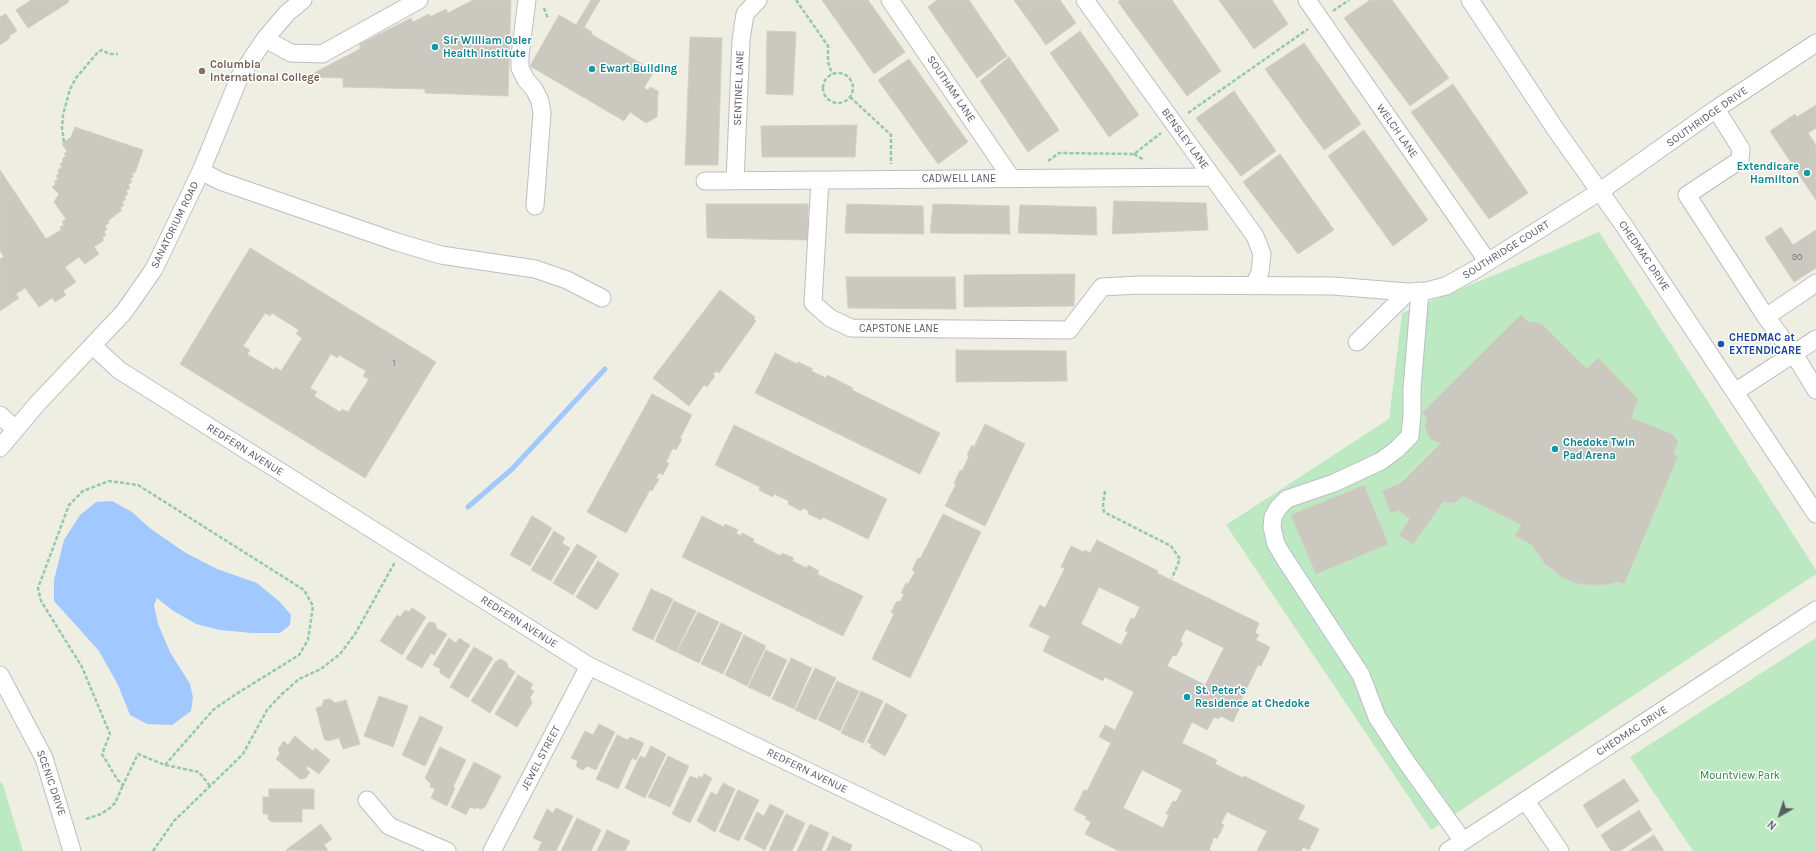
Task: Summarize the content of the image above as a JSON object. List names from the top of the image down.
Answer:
{
  "streets": {
    "street": [
      "SENTINEL LANE",
      "SOUTHAM LANE",
      "SOUTHRIDGE DRIVE",
      "WELCH LANE",
      "BENSLEY LANE",
      "CADWELL LANE",
      "SANATORIUM ROAD",
      "SOUTHRIDGE COURT",
      "CHEDMAC DRIVE",
      "CAPSTONE LANE",
      "REDFERN AVENUE",
      "JEWEL STREET",
      "SCENIC DRIVE"
    ]
  },
  "crossings": [
    ["SENTINEL LANE", "CADWELL LANE"],
    ["SOUTHAM LANE", "CADWELL LANE"],
    ["SOUTHRIDGE DRIVE", "SOUTHRIDGE COURT"],
    ["SOUTHRIDGE DRIVE", "CHEDMAC DRIVE"],
    ["WELCH LANE", "SOUTHRIDGE COURT"],
    ["BENSLEY LANE", "CADWELL LANE"],
    ["BENSLEY LANE", "SOUTHRIDGE COURT"],
    ["CADWELL LANE", "CAPSTONE LANE"],
    ["SANATORIUM ROAD", "REDFERN AVENUE"],
    ["SOUTHRIDGE COURT", "CHEDMAC DRIVE"],
    ["SOUTHRIDGE COURT", "CAPSTONE LANE"],
    ["REDFERN AVENUE", "JEWEL STREET"]
  ],
  "parks": ["Mountview Park"],
  "places": [
    "Sir William Osler Health Institute",
    "Ewart Building",
    "Columbia International College",
    "Extendicare Hamilton",
    "CHEDMAC at EXTENDICARE",
    "Chedoke Twin Pad Arena",
    "St. Peter's Residence at Chedoke"
  ],
  "house_numbers": ["90", "1"],
  "north": "bottom left"
}
